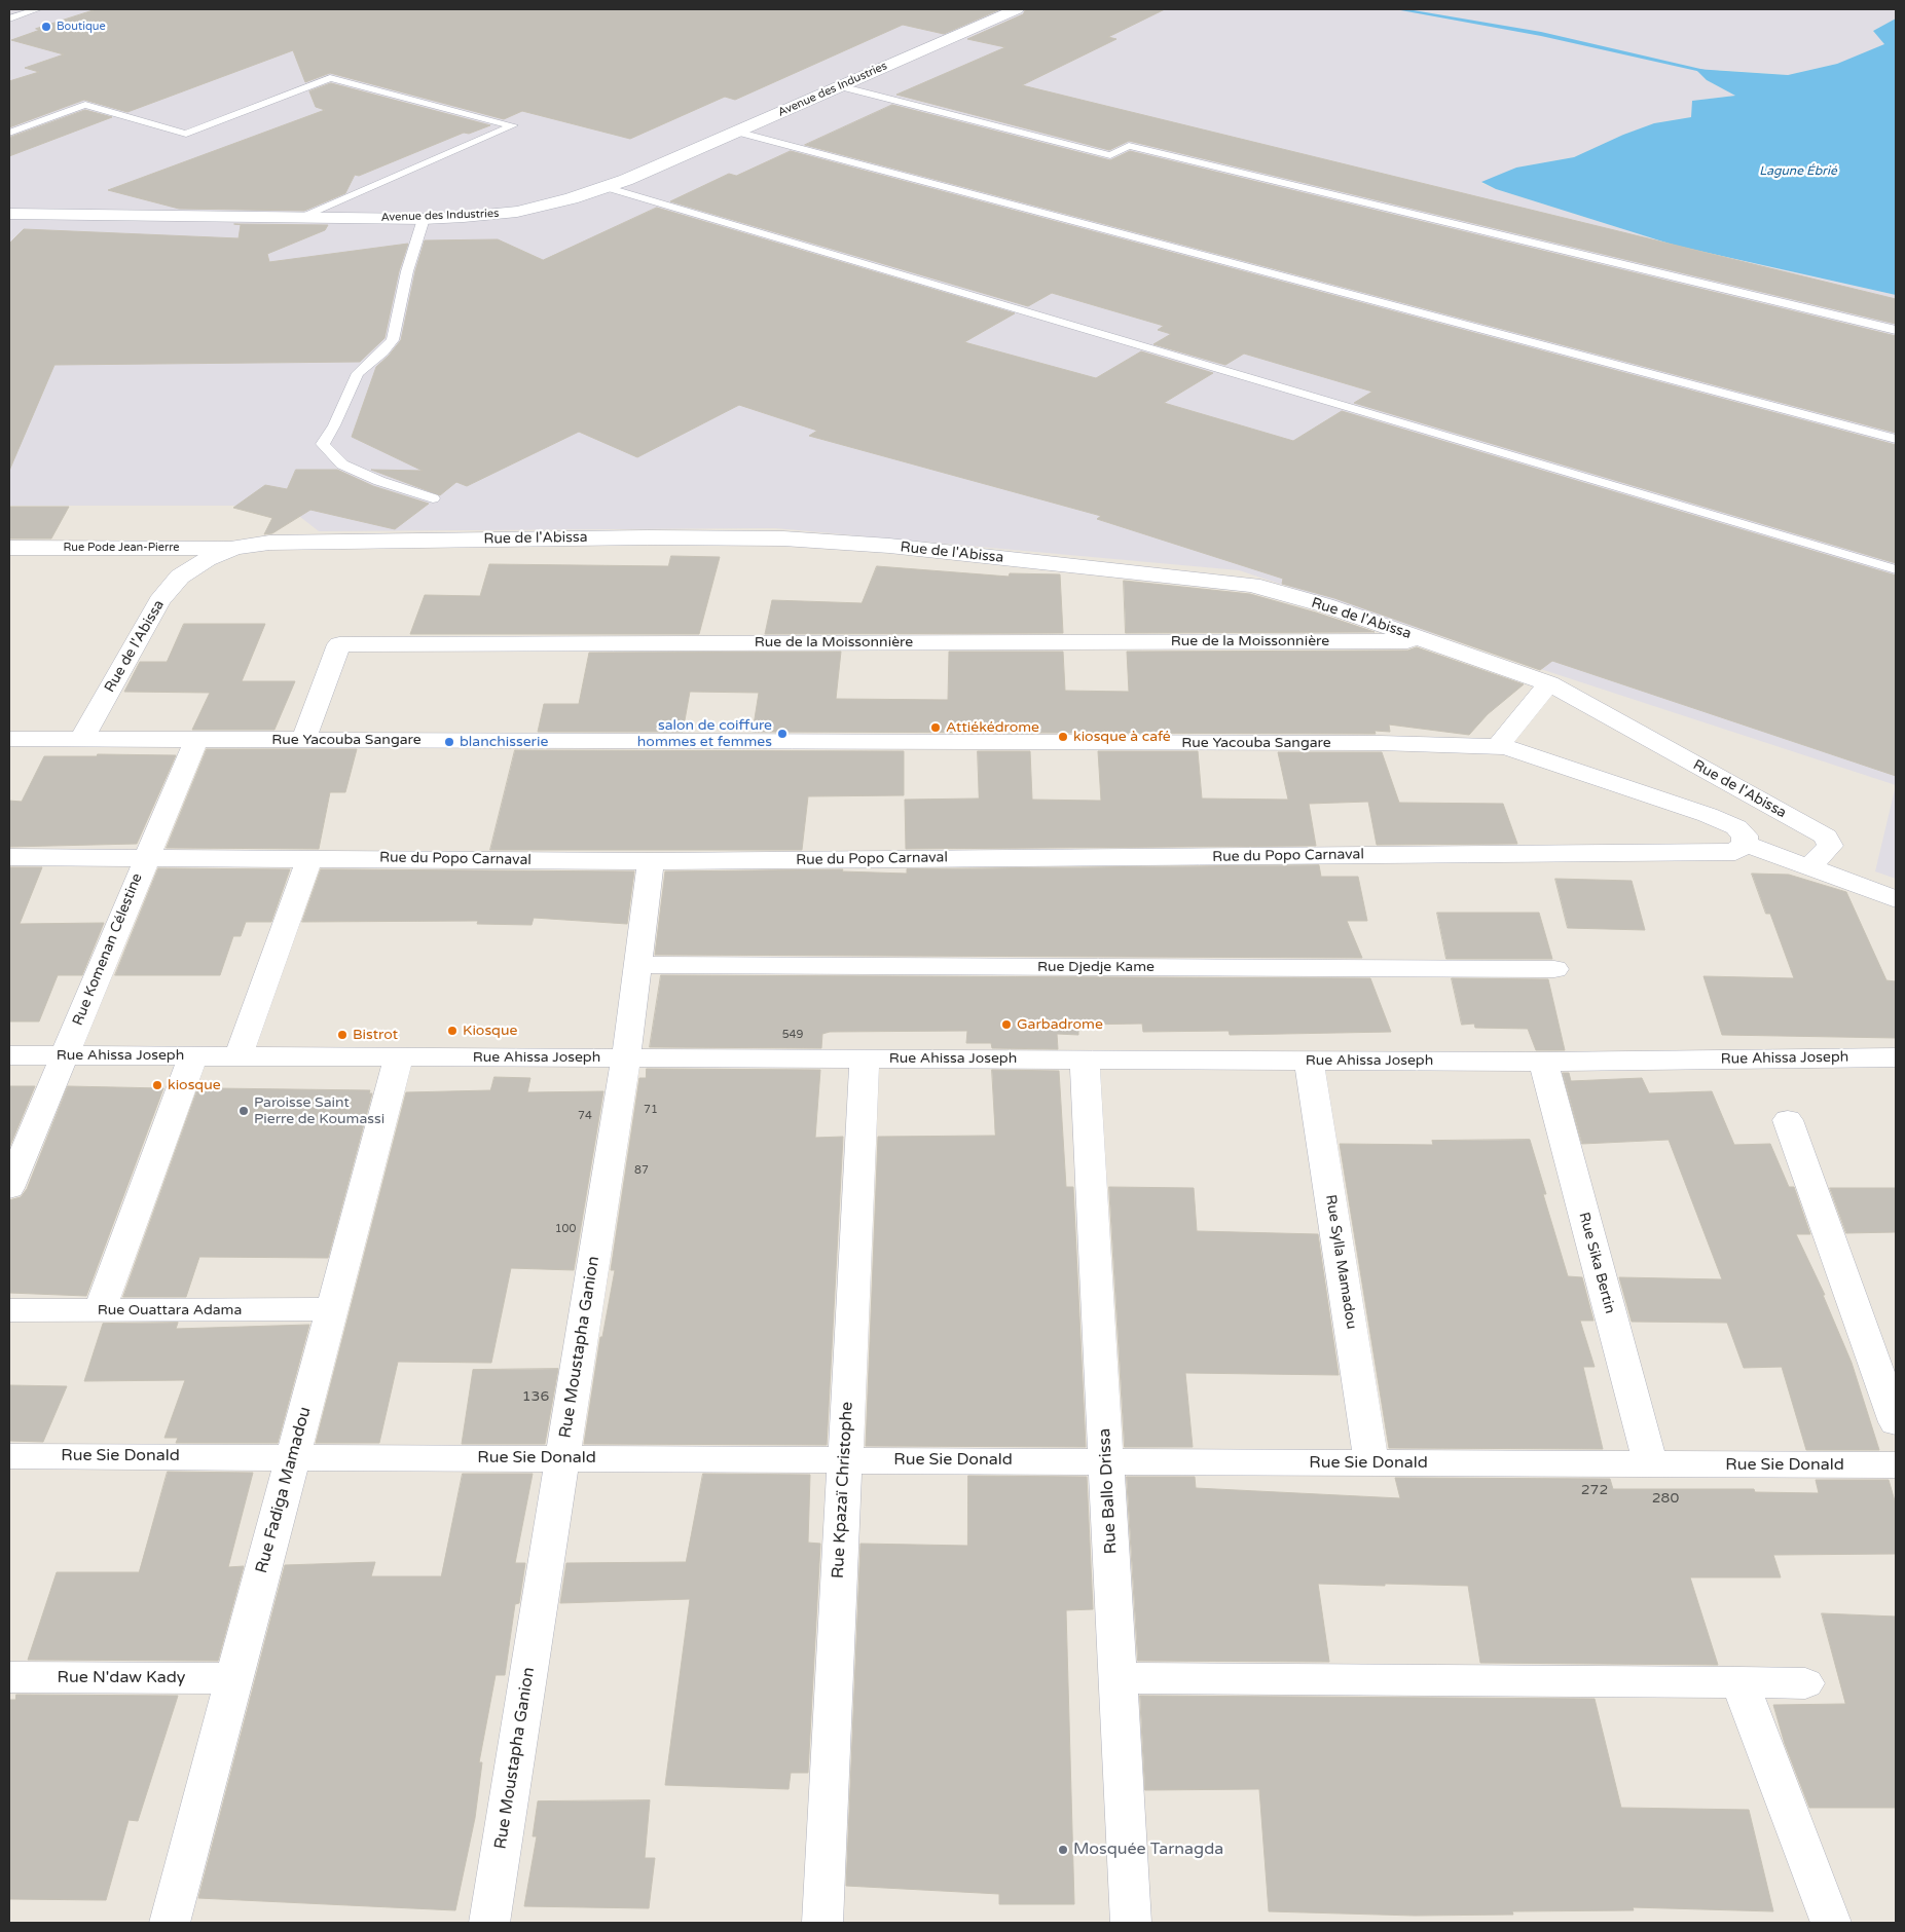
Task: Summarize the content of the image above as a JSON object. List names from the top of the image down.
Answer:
{
  "streets": {
    "street": [
      "Avenue des Industries",
      "Rue de l'Abissa",
      "Rue Pode Jean-Pierre",
      "Rue de la Moissonnière",
      "Rue Yacouba Sangare",
      "Rue du Popo Carnaval",
      "Rue Komenan Célestine",
      "Rue Djedje Kame",
      "Rue Ahissa Joseph",
      "Rue Sylla Mamadou",
      "Rue Sika Bertin",
      "Rue Ouattara Adama",
      "Rue Moustapha Ganion",
      "Rue Sie Donald",
      "Rue Fadiga Mamadou",
      "Rue Kpazaï Christophe",
      "Rue Ballo Drissa",
      "Rue N'daw Kady"
    ]
  },
  "crossings": [
    ["Rue de l'Abissa", "Rue Pode Jean-Pierre"],
    ["Rue de l'Abissa", "Rue de la Moissonnière"],
    ["Rue de l'Abissa", "Rue Yacouba Sangare"],
    ["Rue de la Moissonnière", "Rue Yacouba Sangare"],
    ["Rue Yacouba Sangare", "Rue du Popo Carnaval"],
    ["Rue Yacouba Sangare", "Rue Komenan Célestine"],
    ["Rue du Popo Carnaval", "Rue Komenan Célestine"],
    ["Rue du Popo Carnaval", "Rue Moustapha Ganion"],
    ["Rue Komenan Célestine", "Rue Ahissa Joseph"],
    ["Rue Djedje Kame", "Rue Moustapha Ganion"],
    ["Rue Ahissa Joseph", "Rue Sylla Mamadou"],
    ["Rue Ahissa Joseph", "Rue Sika Bertin"],
    ["Rue Ahissa Joseph", "Rue Moustapha Ganion"],
    ["Rue Ahissa Joseph", "Rue Fadiga Mamadou"],
    ["Rue Ahissa Joseph", "Rue Kpazaï Christophe"],
    ["Rue Ahissa Joseph", "Rue Ballo Drissa"],
    ["Rue Sylla Mamadou", "Rue Sie Donald"],
    ["Rue Sika Bertin", "Rue Sie Donald"],
    ["Rue Ouattara Adama", "Rue Fadiga Mamadou"],
    ["Rue Moustapha Ganion", "Rue Sie Donald"],
    ["Rue Sie Donald", "Rue Fadiga Mamadou"],
    ["Rue Sie Donald", "Rue Kpazaï Christophe"],
    ["Rue Sie Donald", "Rue Ballo Drissa"],
    ["Rue Fadiga Mamadou", "Rue N'daw Kady"]
  ],
  "water": ["Lagune Ébrié"],
  "places": [
    "Boutique",
    "Attiékédrome",
    "salon de coiffure hommes et femmes",
    "kiosque à café",
    "blanchisserie",
    "Garbadrome",
    "Kiosque",
    "Bistrot",
    "kiosque",
    "Paroisse Saint Pierre de Koumassi",
    "Mosquée Tarnagda"
  ],
  "house_numbers": [
    "549",
    "71",
    "74",
    "87",
    "100",
    "136",
    "272",
    "280"
  ]
}
